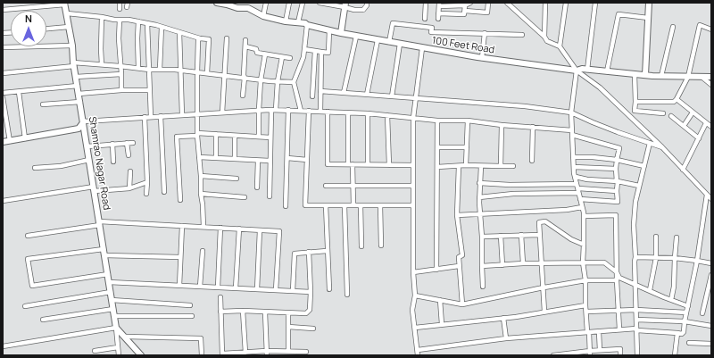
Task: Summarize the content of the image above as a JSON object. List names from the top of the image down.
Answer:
{
  "streets": {
    "main road": ["100 Feet Road", "Shamrao Nagar Road"]
  },
  "north": "top"
}
